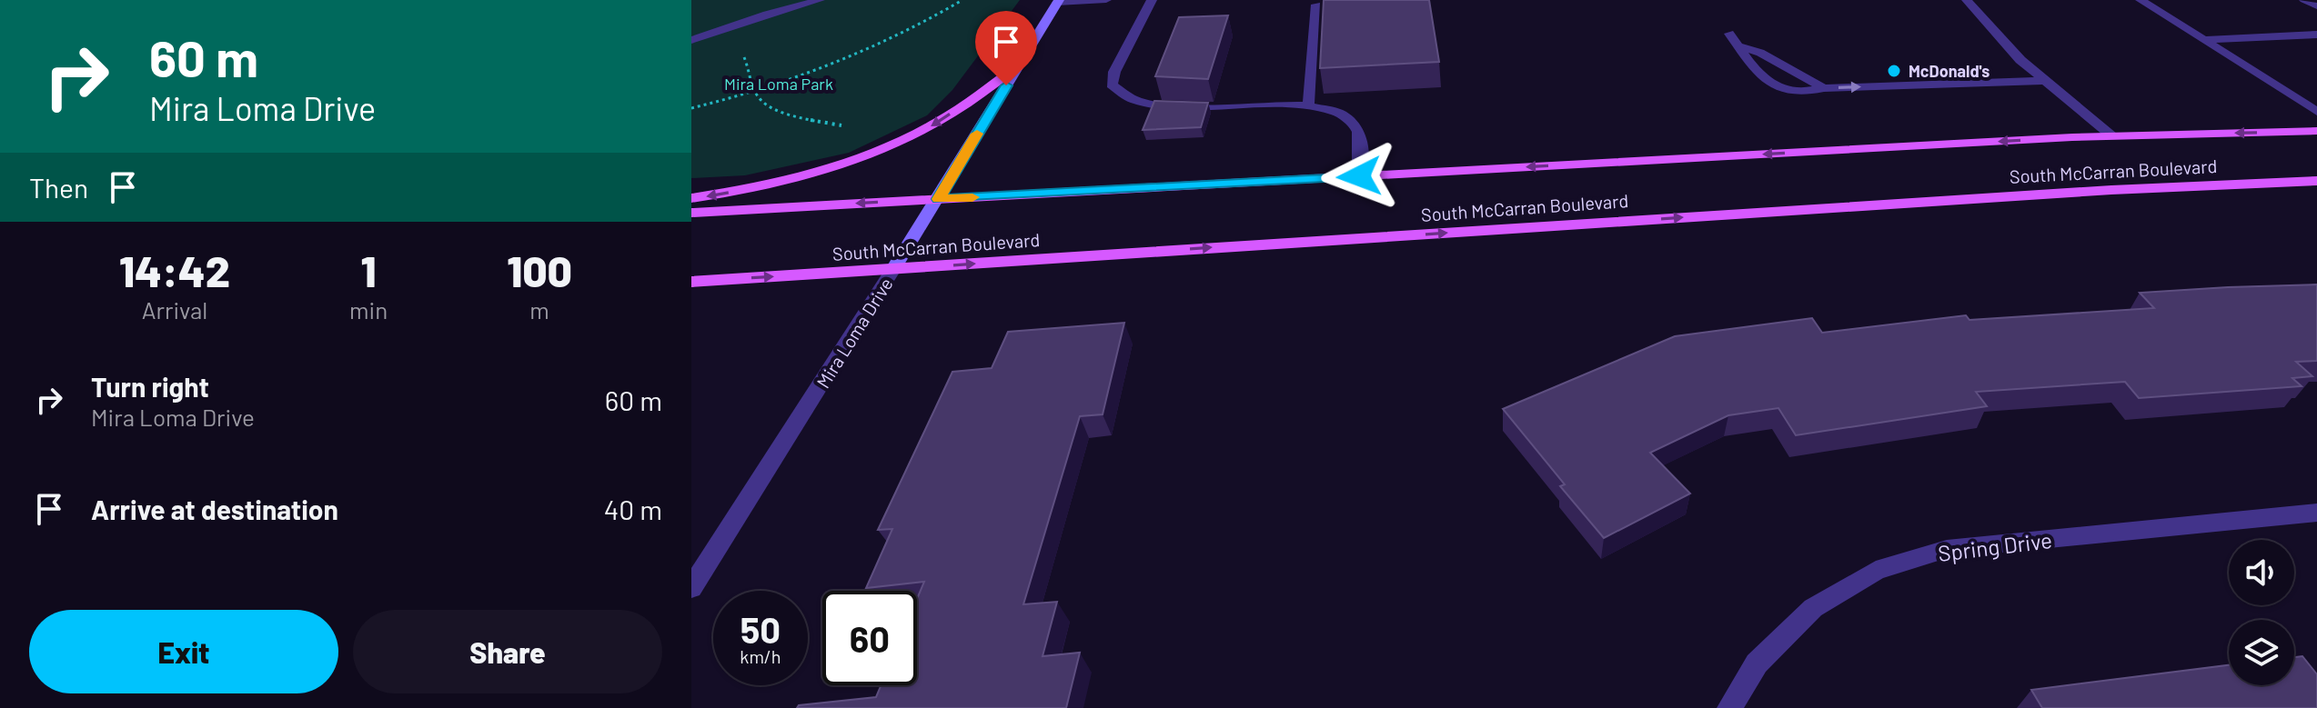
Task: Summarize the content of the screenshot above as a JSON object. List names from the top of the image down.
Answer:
{
  "streets": {
    "main road": ["South McCarran Boulevard", "Mira Loma Drive"],
    "street": ["Spring Drive"]
  },
  "crossings": [
    ["South McCarran Boulevard", "Mira Loma Drive"]
  ],
  "parks": ["Mira Loma Park"],
  "places": ["McDonald's"],
  "page": {
    "turn": ["60 m", "Mira Loma Drive"],
    "then": "Then",
    "eta": [
      "14:42",
      "Arrival",
      "1",
      "min",
      "100",
      "m"
    ],
    "list": [
      {
        "name": "Turn right",
        "note": "Mira Loma Drive",
        "value": "60 m"
      },
      {
        "name": "Arrive at destination",
        "value": "40 m"
      }
    ],
    "speed": "50 km/h",
    "limit": "60",
    "buttons": ["Exit", "Share"]
  }
}
